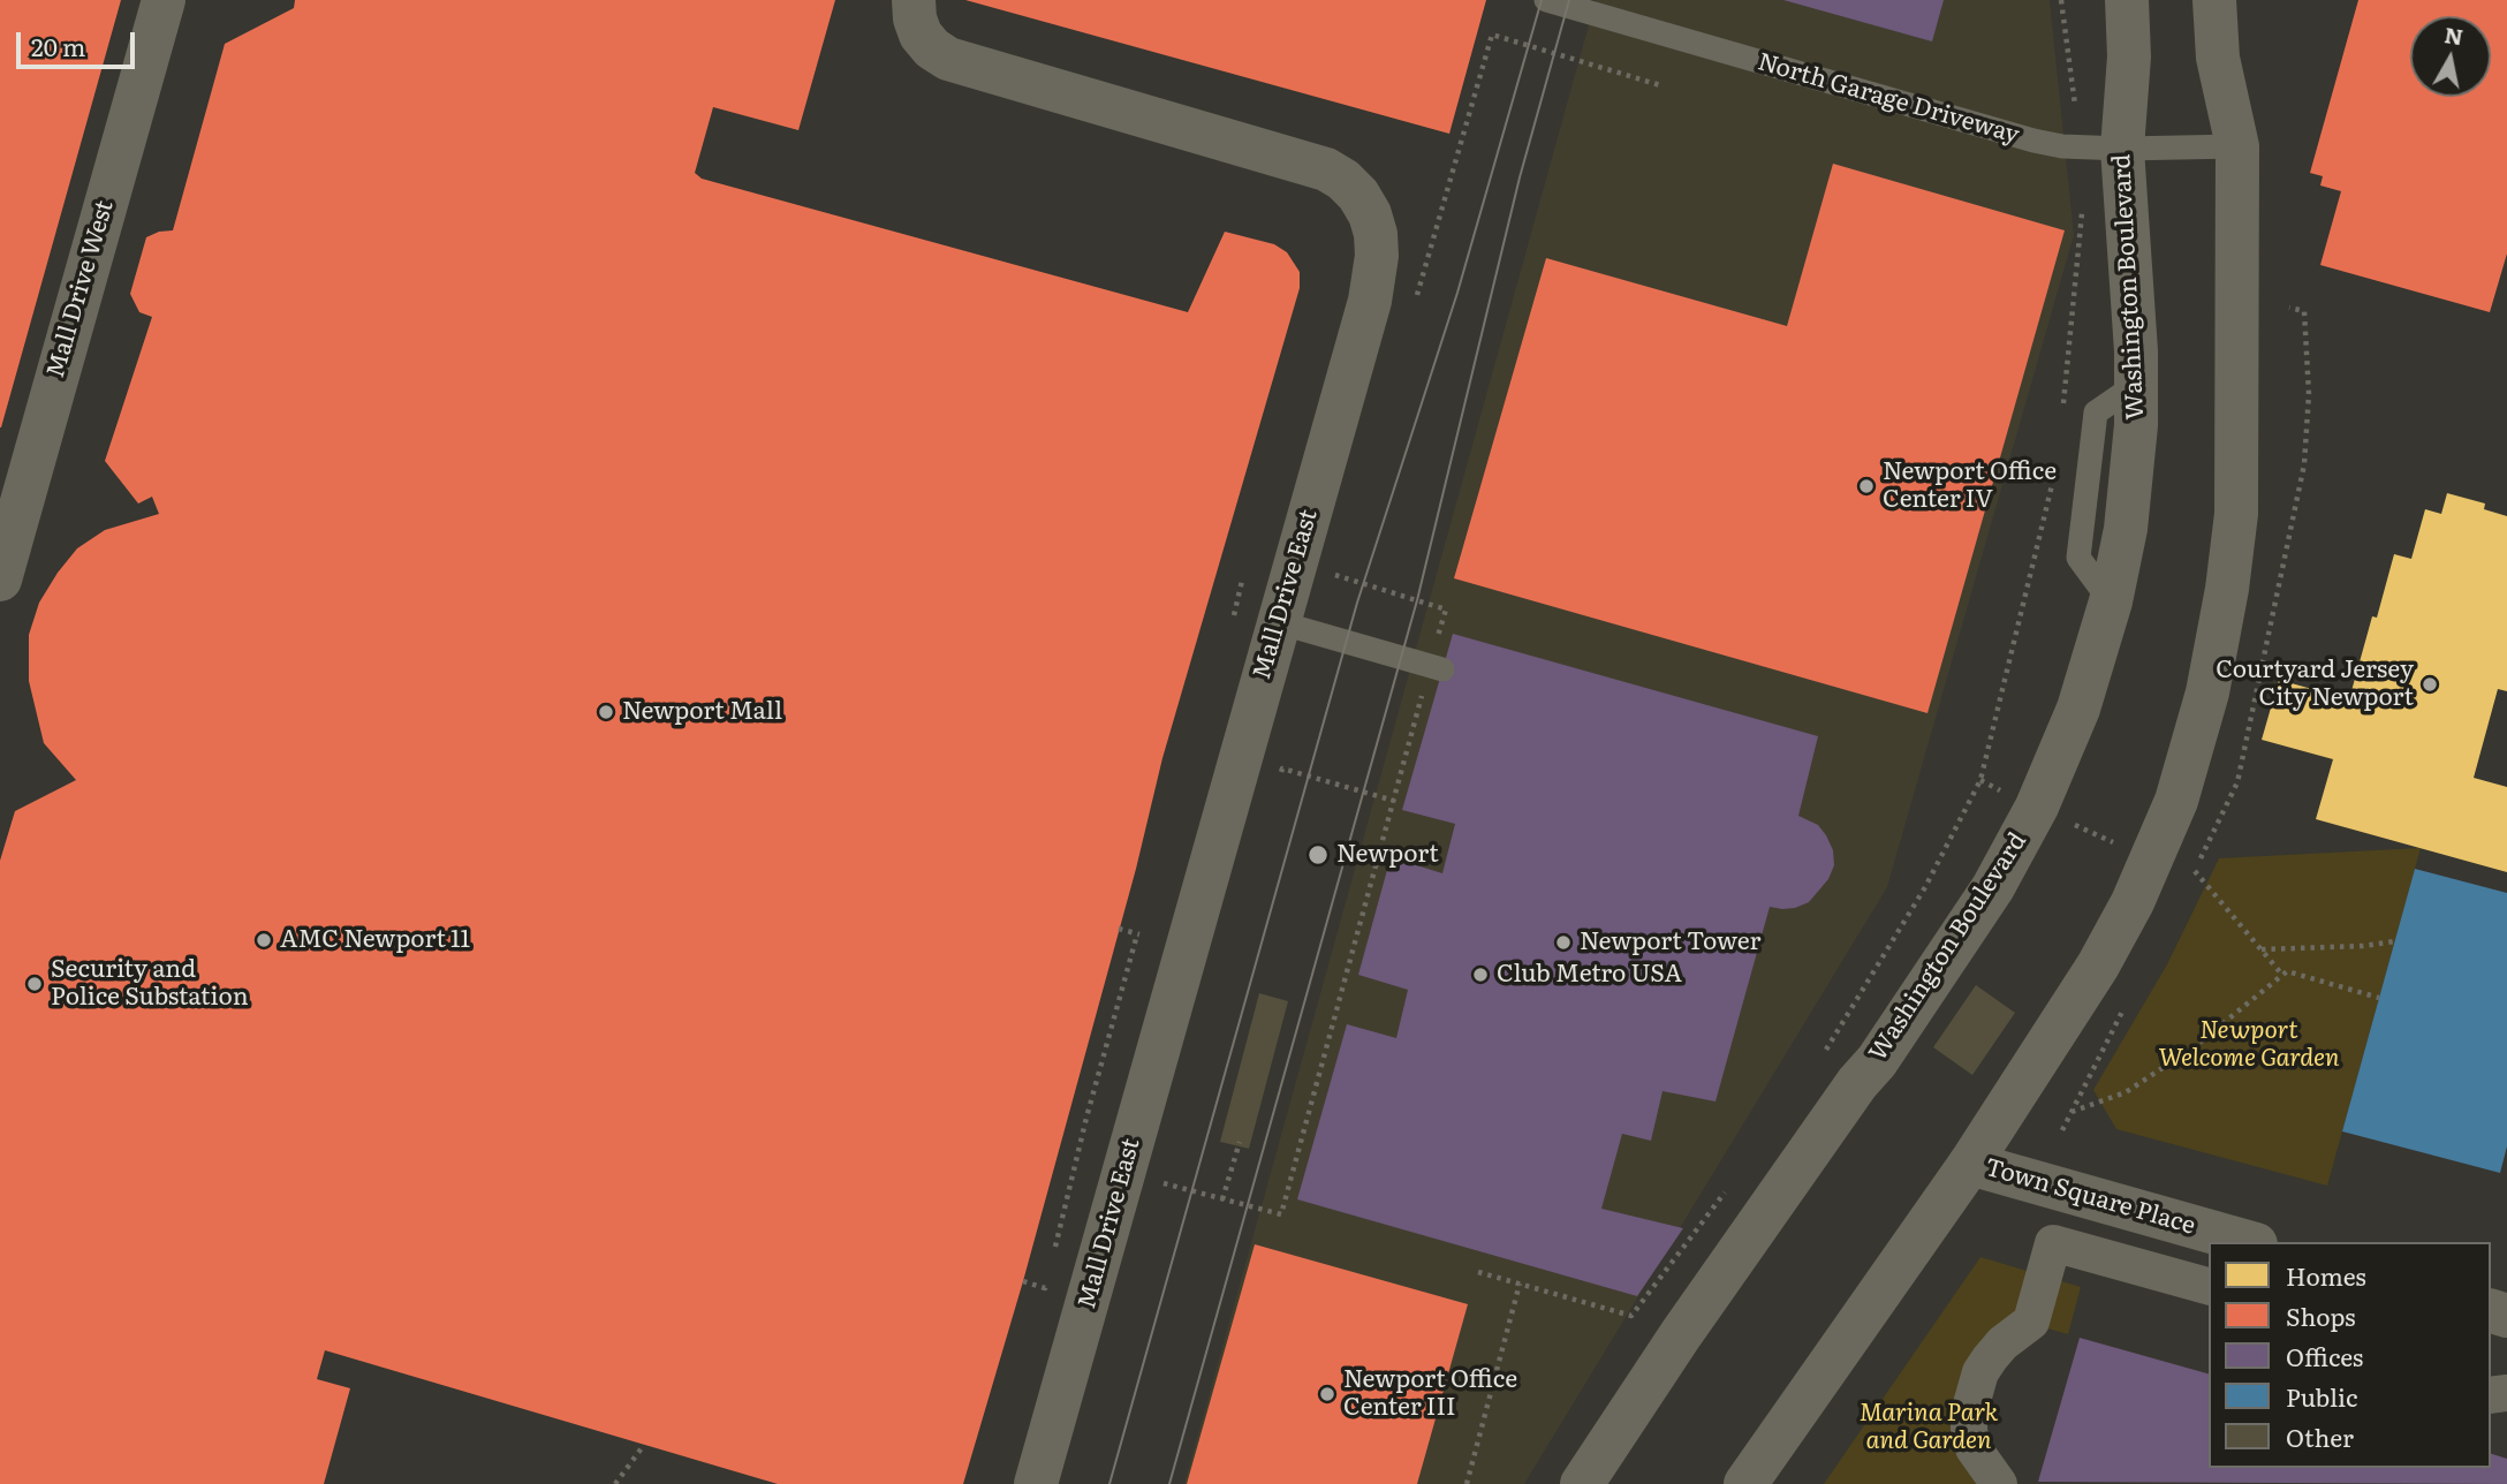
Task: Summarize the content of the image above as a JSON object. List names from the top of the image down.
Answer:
{
  "streets": {
    "street": [
      "Washington Boulevard",
      "Mall Drive West",
      "Mall Drive East",
      "Town Square Place"
    ],
    "lane": ["North Garage Driveway"]
  },
  "crossings": [
    ["North Garage Driveway", "Washington Boulevard"]
  ],
  "parks": ["Newport Welcome Garden", "Marina Park and Garden"],
  "places": [
    "Newport Office Center IV",
    "Courtyard Jersey City Newport",
    "Newport Mall",
    "Newport",
    "AMC Newport 11",
    "Newport Tower",
    "Club Metro USA",
    "Security and Police Substation",
    "Newport Office Center III"
  ],
  "legend": [
    "Homes",
    "Shops",
    "Offices",
    "Public",
    "Other"
  ],
  "scale_bar": "20 m",
  "north": "top"
}
